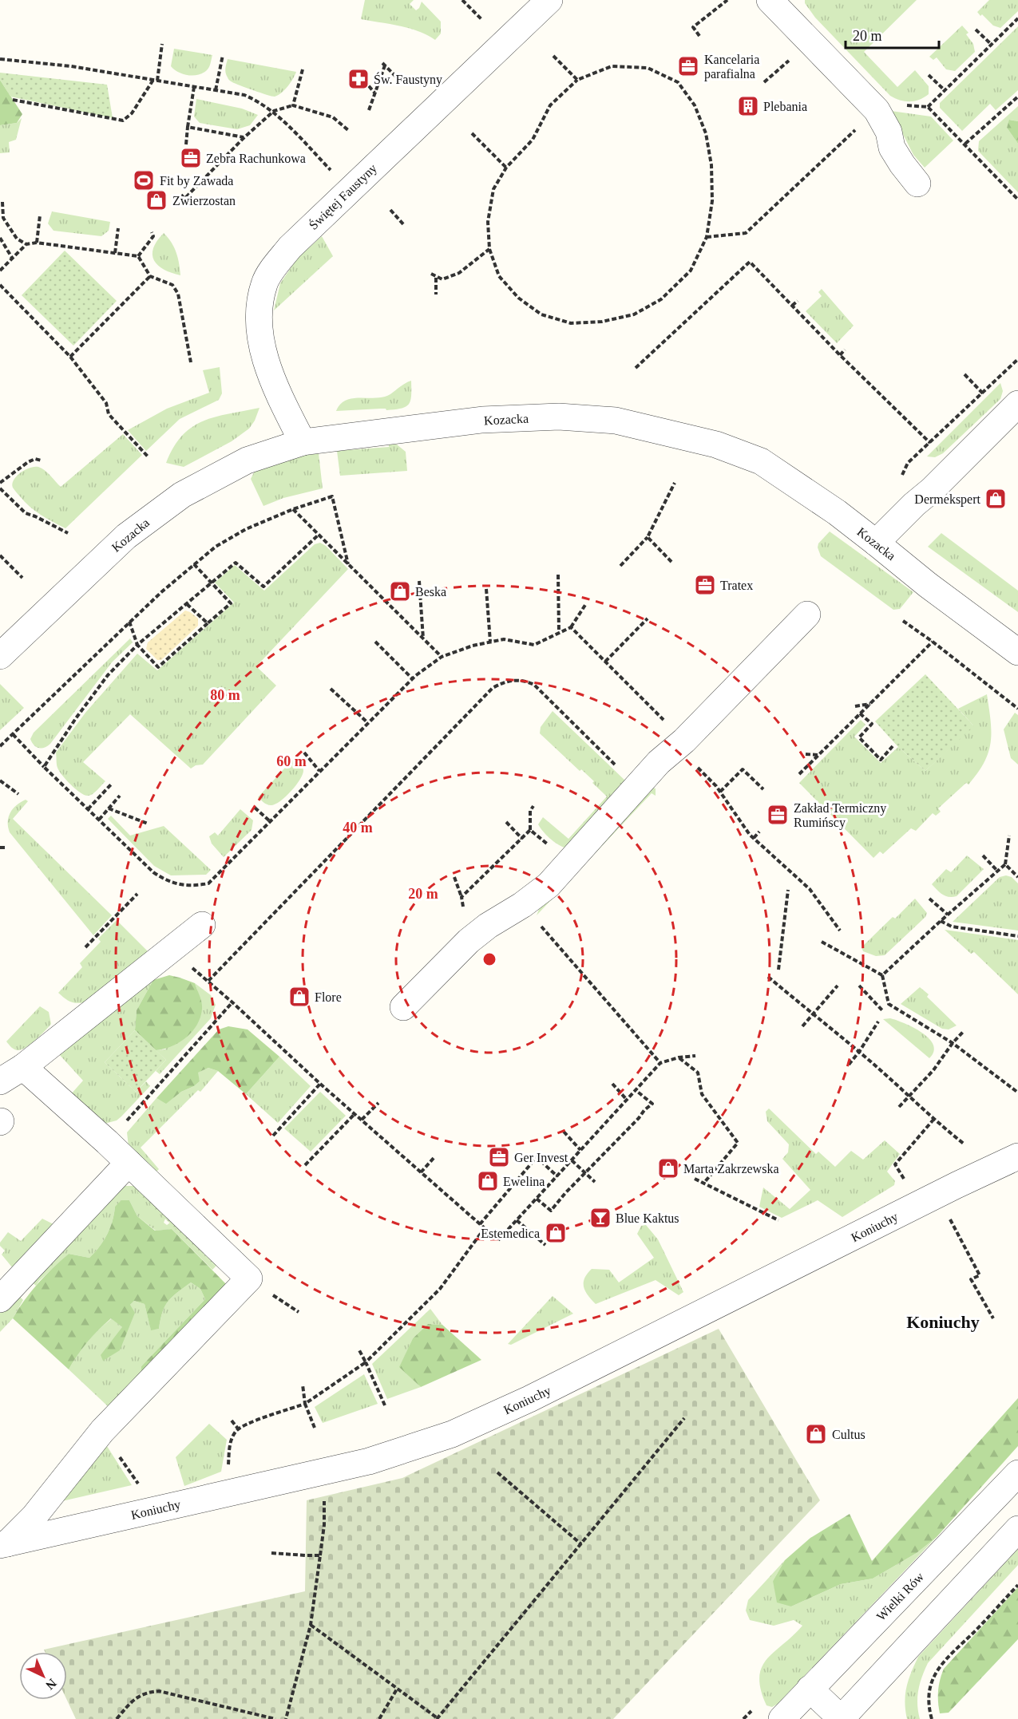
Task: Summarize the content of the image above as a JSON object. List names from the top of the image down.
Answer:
{
  "streets": {
    "street": [
      "Świętej Faustyny",
      "Kozacka",
      "Koniuchy",
      "Wielki Rów"
    ]
  },
  "crossings": [
    ["Świętej Faustyny", "Kozacka"]
  ],
  "districts": ["Koniuchy"],
  "places": {
    "office": [
      "Kancelaria parafialna",
      "Zebra Rachunkowa",
      "Tratex",
      "Zakład Termiczny Rumińscy",
      "Ger Invest"
    ],
    "pharmacy": ["Św. Faustyny"],
    "building": ["Plebania"],
    "sports": ["Fit by Zawada"],
    "shop": [
      "Zwierzostan",
      "Dermekspert",
      "Beska",
      "Flore",
      "Marta Zakrzewska",
      "Ewelina",
      "Estemedica",
      "Cultus"
    ],
    "bar": ["Blue Kaktus"]
  },
  "scale_bar": "20 m",
  "north": "bottom right",
  "rings": [
    "80 m",
    "60 m",
    "40 m",
    "20 m"
  ]
}
